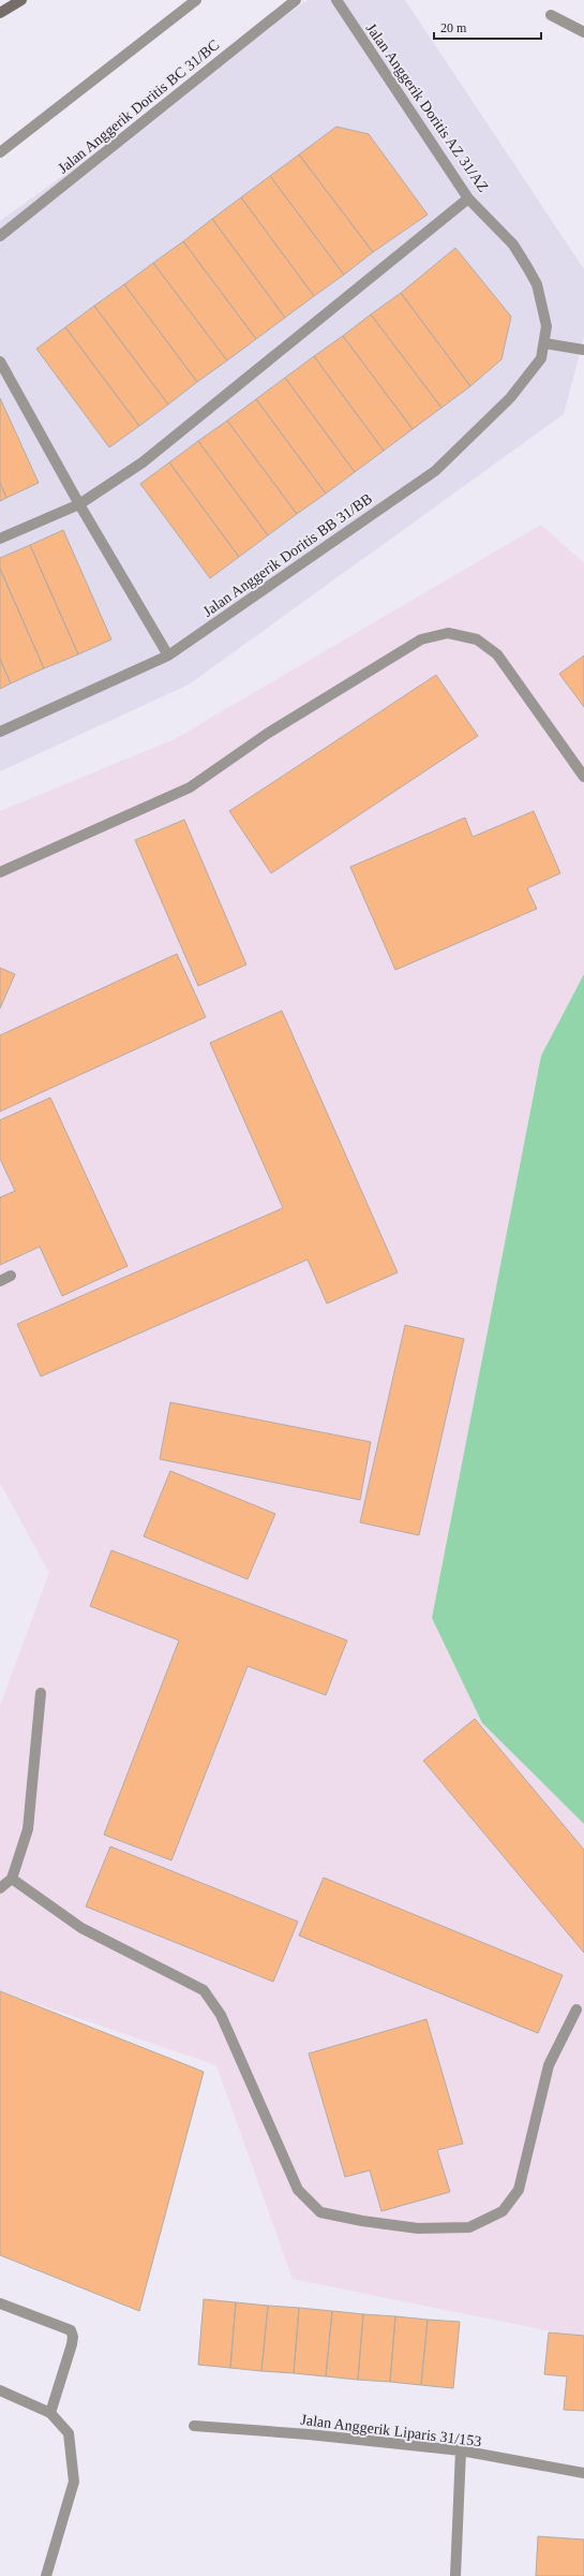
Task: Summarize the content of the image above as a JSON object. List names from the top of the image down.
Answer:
{
  "streets": {
    "street": [
      "Jalan Anggerik Doritis BC 31/BC",
      "Jalan Anggerik Doritis AZ 31/AZ",
      "Jalan Anggerik Doritis BB 31/BB",
      "Jalan Anggerik Liparis 31/153"
    ]
  },
  "crossings": [
    ["Jalan Anggerik Doritis AZ 31/AZ", "Jalan Anggerik Doritis BB 31/BB"]
  ],
  "scale_bar": "20 m"
}
